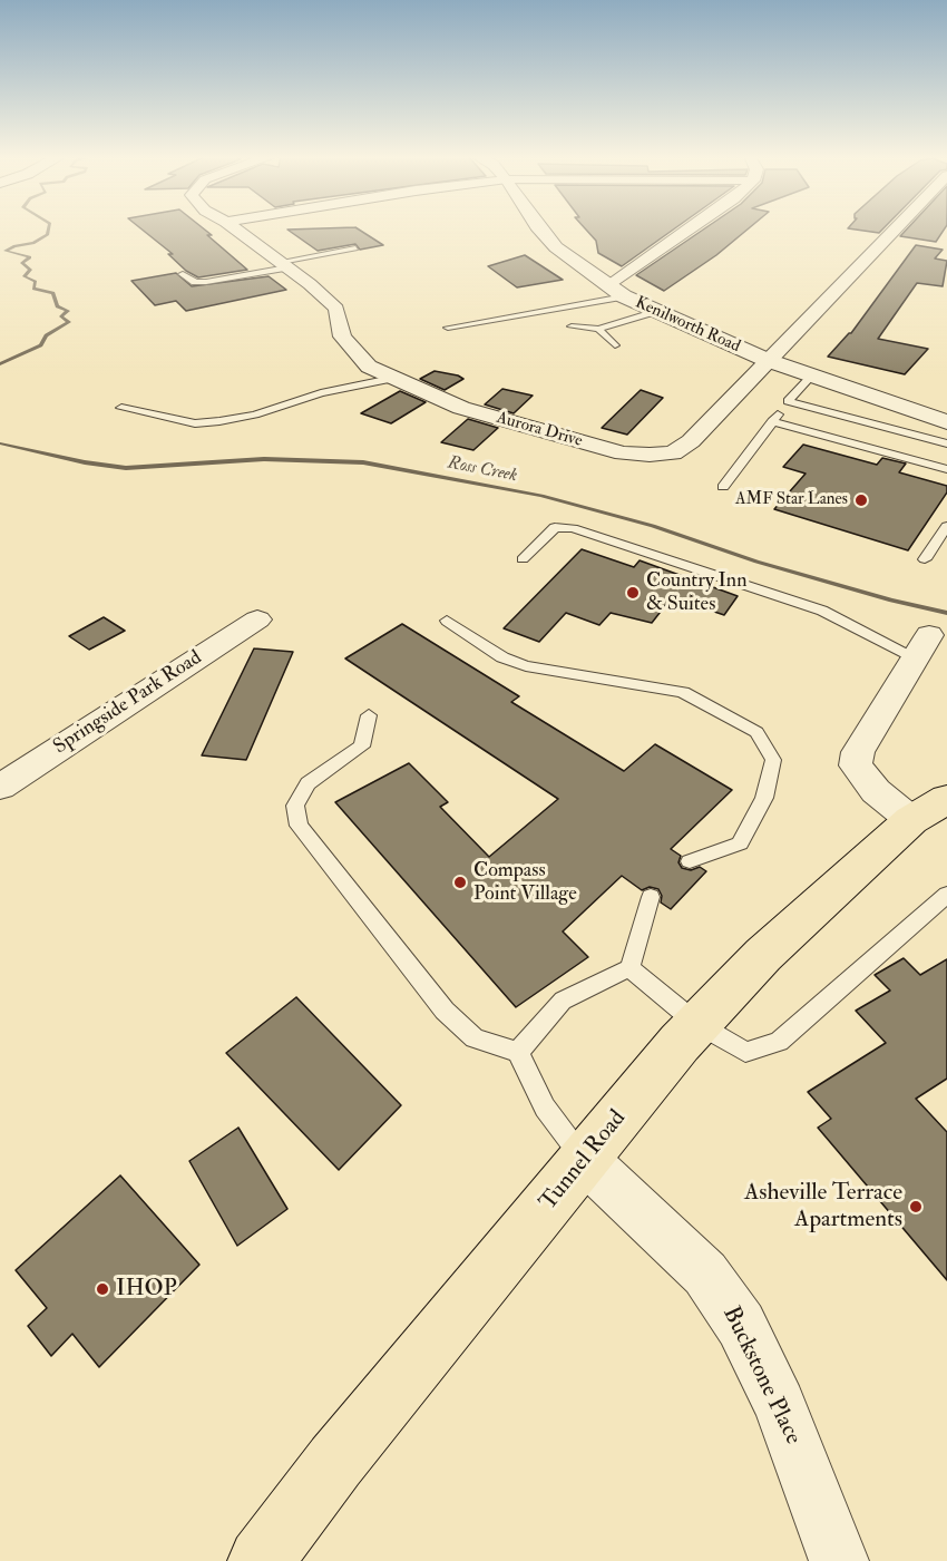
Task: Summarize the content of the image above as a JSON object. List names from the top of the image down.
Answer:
{
  "streets": {
    "main road": ["Tunnel Road"],
    "street": [
      "Kenilworth Road",
      "Aurora Drive",
      "Springside Park Road",
      "Buckstone Place"
    ]
  },
  "crossings": [
    ["Kenilworth Road", "Aurora Drive"],
    ["Tunnel Road", "Buckstone Place"]
  ],
  "water": ["Ross Creek"],
  "places": [
    "AMF Star Lanes",
    "Country Inn & Suites",
    "Compass Point Village",
    "Asheville Terrace Apartments",
    "IHOP"
  ]
}
